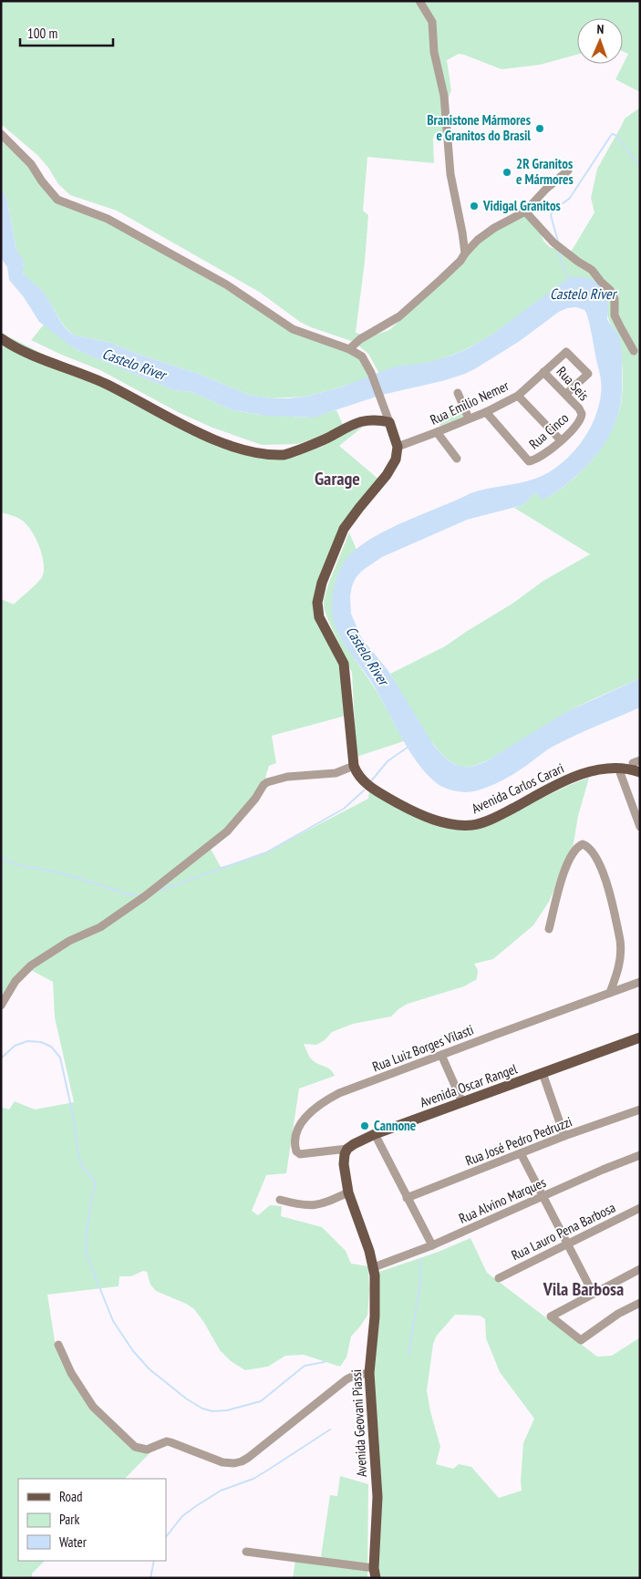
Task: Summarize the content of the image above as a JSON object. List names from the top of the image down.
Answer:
{
  "streets": {
    "main road": ["Avenida Carlos Carari", "Avenida Oscar Rangel", "Avenida Geovani Piassi"],
    "street": [
      "Rua Seis",
      "Rua Emilio Nemer",
      "Rua Cinco",
      "Rua Luiz Borges Vilasti",
      "Rua José Pedro Pedruzzi",
      "Rua Alvino Marques",
      "Rua Lauro Pena Barbosa"
    ]
  },
  "crossings": [
    ["Rua Seis", "Rua Emilio Nemer"],
    ["Rua Seis", "Rua Cinco"],
    ["Rua Emilio Nemer", "Rua Cinco"],
    ["Rua Luiz Borges Vilasti", "Avenida Oscar Rangel"],
    ["Rua Alvino Marques", "Avenida Geovani Piassi"]
  ],
  "districts": ["Garage", "Vila Barbosa"],
  "water": ["Castelo River"],
  "places": [
    "Branistone Mármores e Granitos do Brasil",
    "2R Granitos e Mármores",
    "Vidigal Granitos",
    "Cannone"
  ],
  "legend": ["Road", "Park", "Water"],
  "scale_bar": "100 m",
  "north": "top"
}
